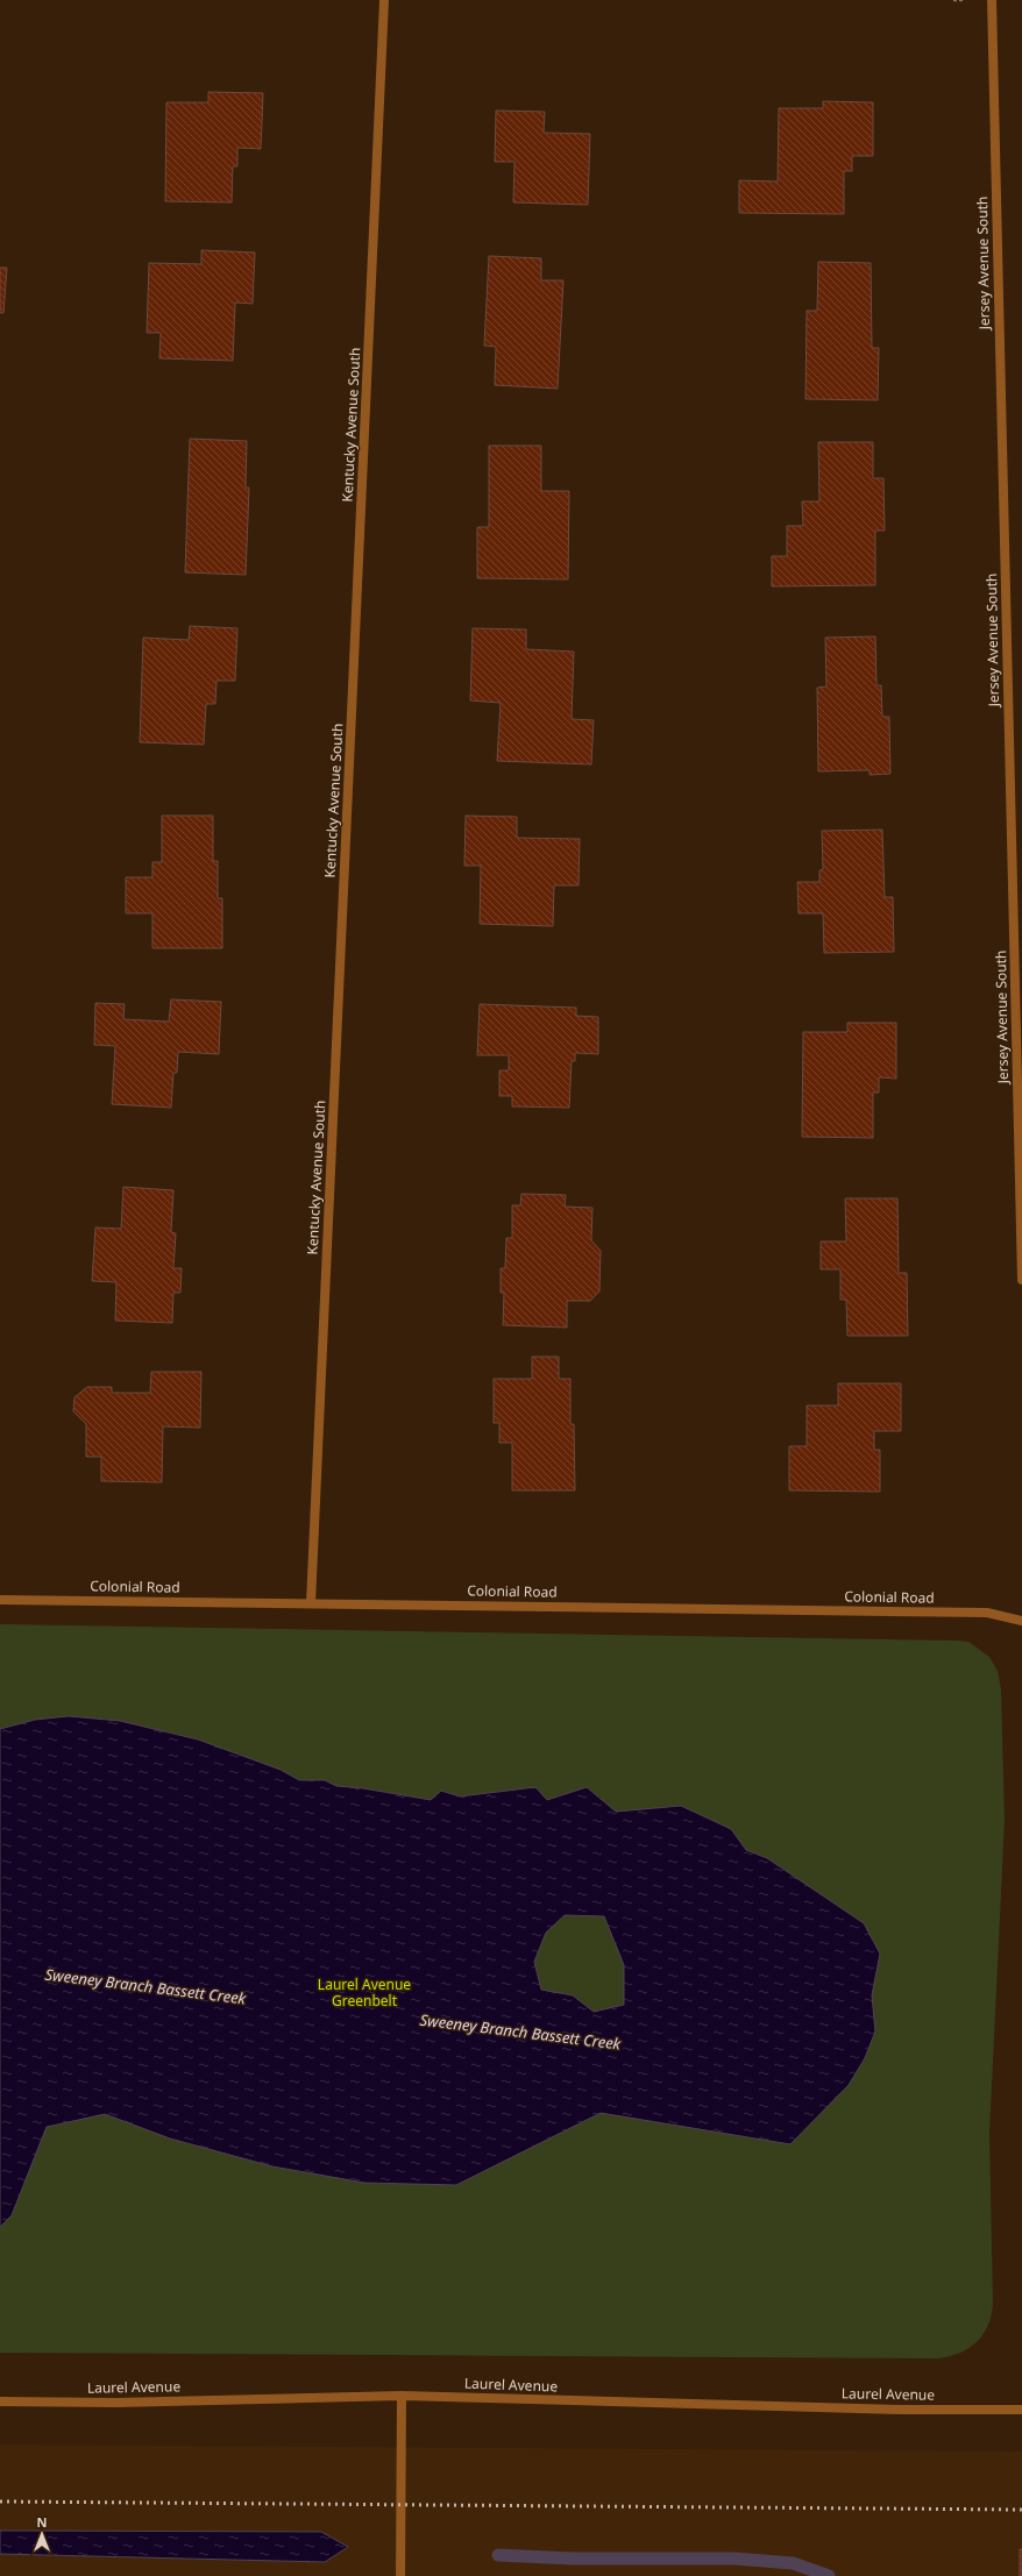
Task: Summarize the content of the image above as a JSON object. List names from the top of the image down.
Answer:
{
  "streets": {
    "street": [
      "Jersey Avenue South",
      "Kentucky Avenue South",
      "Colonial Road",
      "Laurel Avenue"
    ]
  },
  "crossings": [
    ["Kentucky Avenue South", "Colonial Road"]
  ],
  "water": ["Sweeney Branch Bassett Creek"],
  "parks": ["Laurel Avenue Greenbelt"],
  "north": "top"
}
